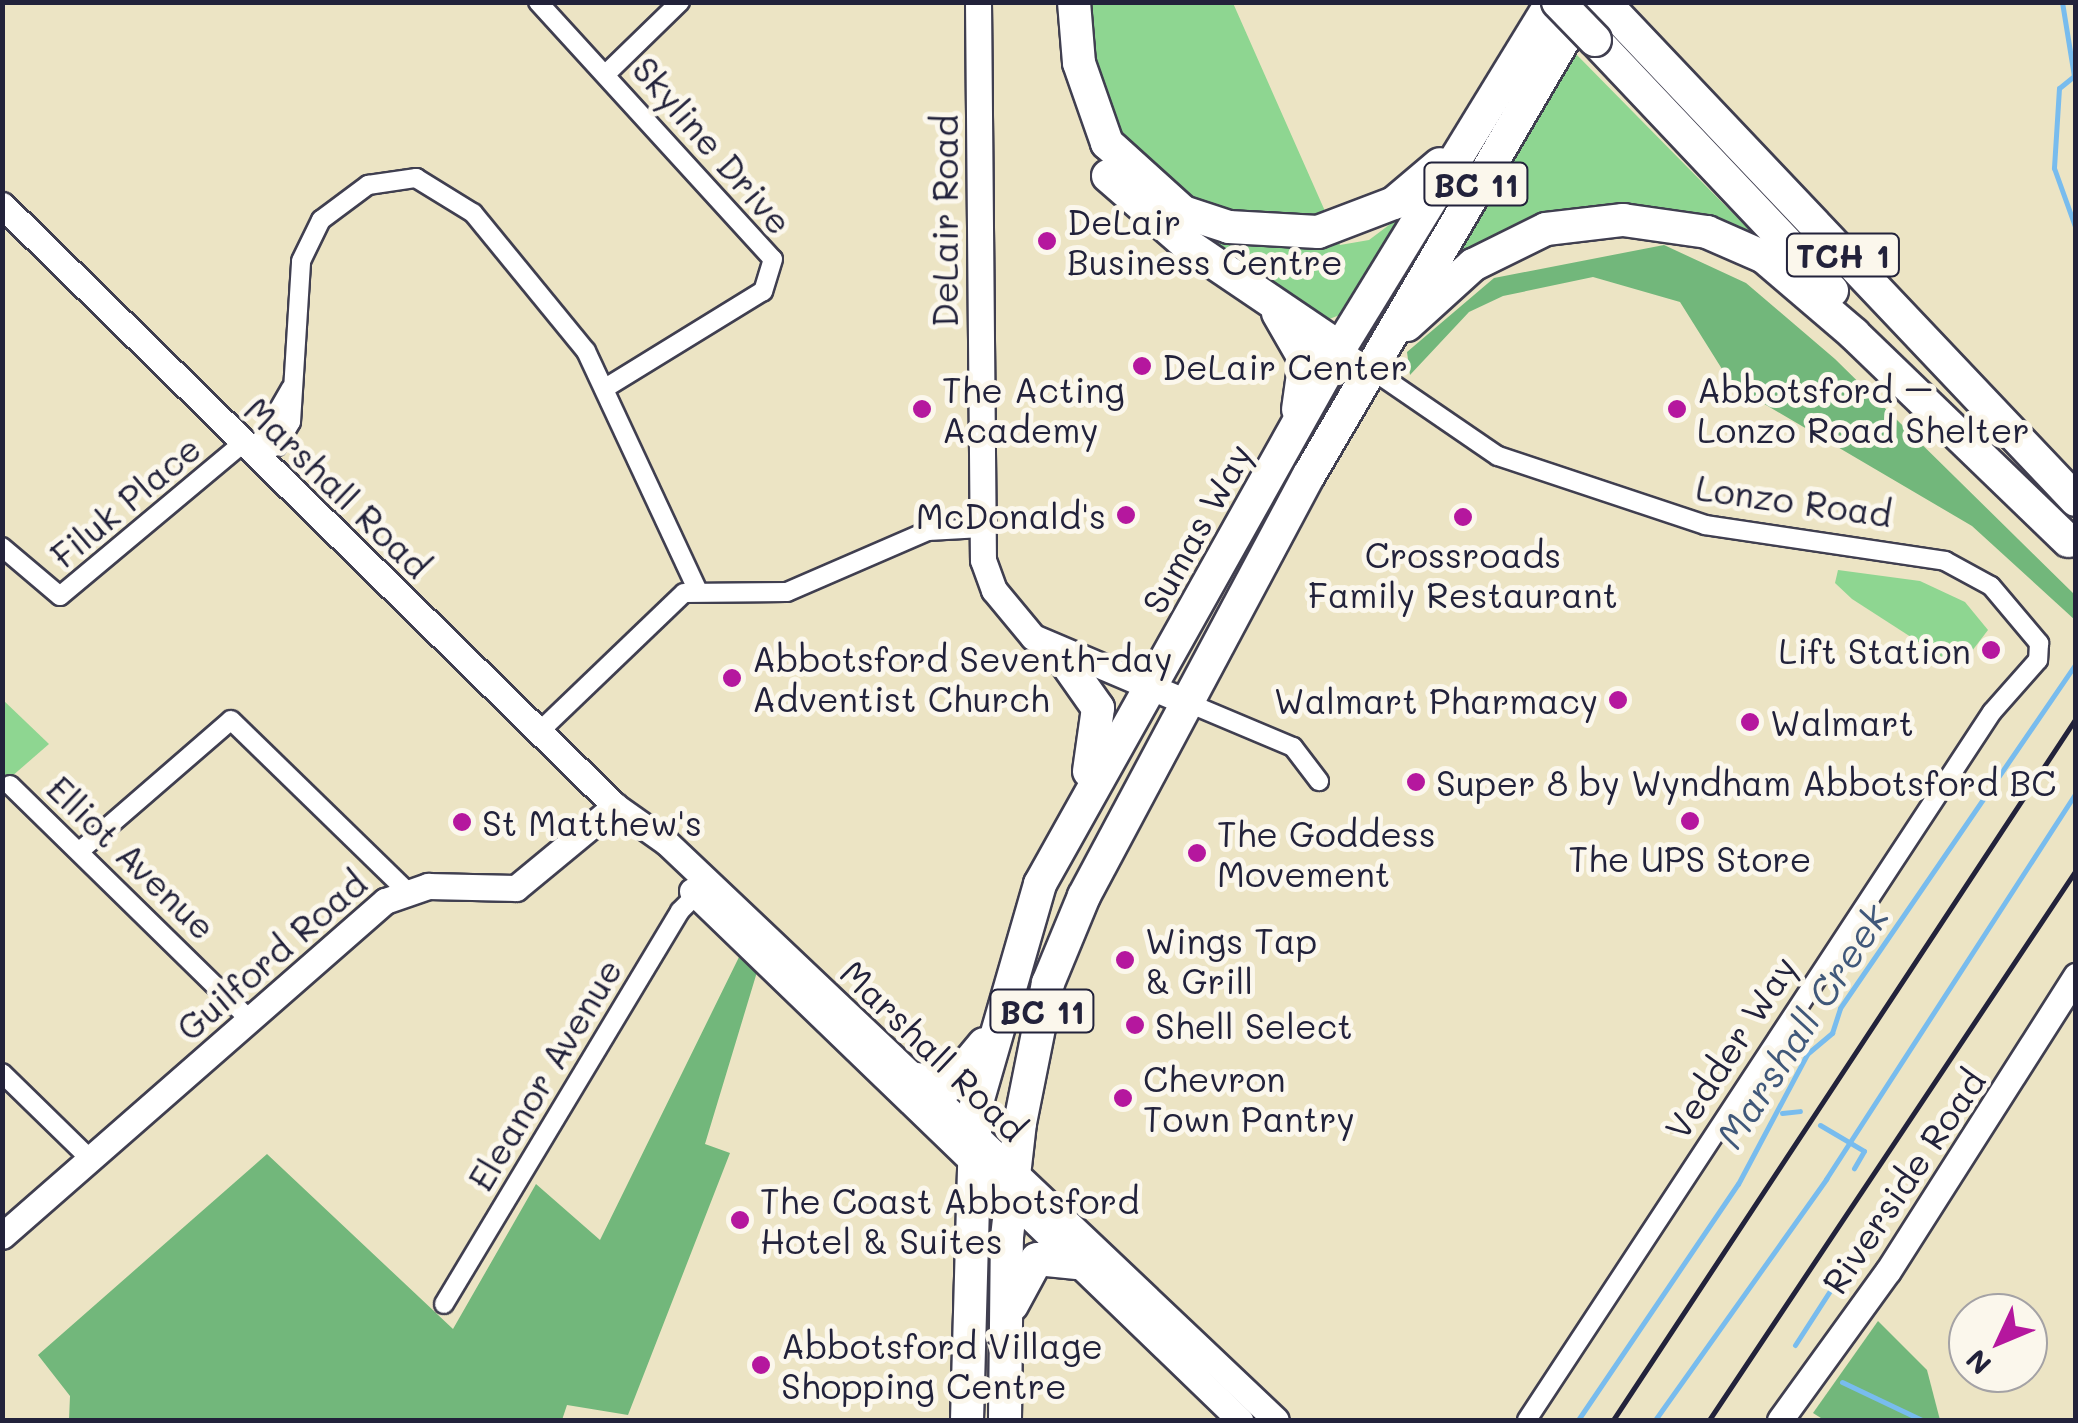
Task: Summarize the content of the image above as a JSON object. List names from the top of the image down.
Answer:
{
  "streets": {
    "highway": ["BC 11", "TCH 1", "Sumas Way"],
    "main road": [
      "DeLair Road",
      "Marshall Road",
      "Guilford Road",
      "Riverside Road"
    ],
    "street": [
      "Skyline Drive",
      "Lonzo Road",
      "Filuk Place",
      "Elliot Avenue",
      "Vedder Way",
      "Eleanor Avenue"
    ]
  },
  "crossings": [
    ["DeLair Road", "Sumas Way"],
    ["TCH 1", "Sumas Way"],
    ["Marshall Road", "Filuk Place"],
    ["Marshall Road", "Sumas Way"],
    ["Marshall Road", "Guilford Road"],
    ["Marshall Road", "Eleanor Avenue"],
    ["Lonzo Road", "Sumas Way"],
    ["Lonzo Road", "Vedder Way"],
    ["Elliot Avenue", "Guilford Road"]
  ],
  "water": ["Marshall Creek"],
  "places": [
    "DeLair Business Centre",
    "DeLair Center",
    "The Acting Academy",
    "Abbotsford – Lonzo Road Shelter",
    "McDonald's",
    "Crossroads Family Restaurant",
    "Lift Station",
    "Abbotsford Seventh-day Adventist Church",
    "Walmart Pharmacy",
    "Walmart",
    "Super 8 by Wyndham Abbotsford BC",
    "The UPS Store",
    "St Matthew's",
    "The Goddess Movement",
    "Wings Tap & Grill",
    "Shell Select",
    "Chevron Town Pantry",
    "The Coast Abbotsford Hotel & Suites",
    "Abbotsford Village Shopping Centre"
  ],
  "north": "bottom left"
}
